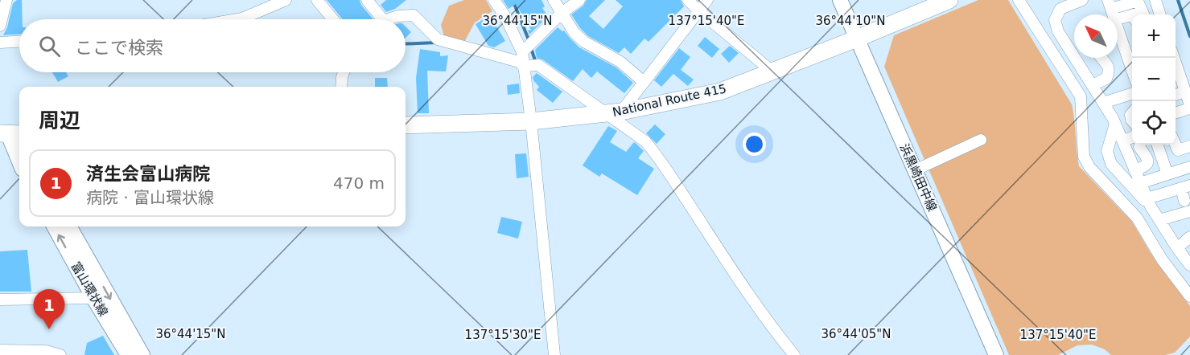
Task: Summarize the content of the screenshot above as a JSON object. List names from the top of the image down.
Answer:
{
  "streets": {
    "highway": ["National Route 415"],
    "main road": ["浜黒崎田中線", "富山環状線"]
  },
  "crossings": [
    ["National Route 415", "浜黒崎田中線"]
  ],
  "north": "top left",
  "page": {
    "map_buttons": ["+", "−"],
    "search": "ここで検索",
    "heading": "周辺",
    "list": [
      {
        "mark": "1",
        "name": "済生会富山病院",
        "note": "病院 · 富山環状線",
        "value": "470 m"
      }
    ],
    "pins": "1"
  },
  "coordinates": [
    "137°15'40\"E",
    "36°44'15\"N",
    "36°44'10\"N",
    "36°44'05\"N",
    "137°15'30\"E"
  ]
}
